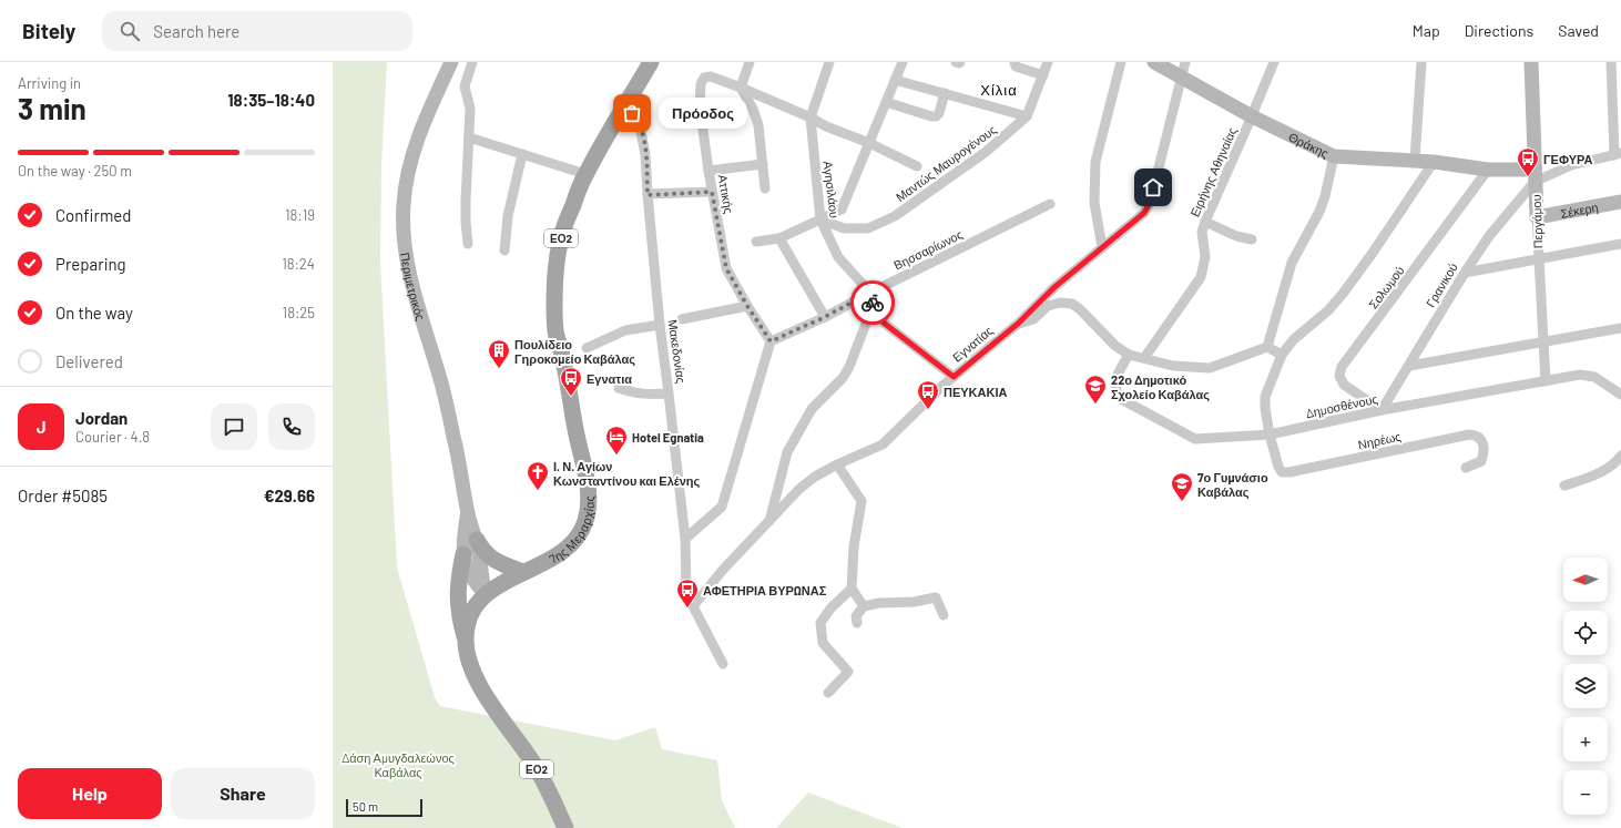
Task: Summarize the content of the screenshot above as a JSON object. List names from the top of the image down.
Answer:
{
  "streets": {
    "main road": ["ΕΟ2", "7ης Μεραρχίας"],
    "street": [
      "Θράκης",
      "Μαντώς Μαυρογένους",
      "Ειρήνης Αθηναίας",
      "Αγησιλάου",
      "Αττικής",
      "Σέκερη",
      "Περγάμου",
      "Βησσαρίωνος",
      "Γρανικού",
      "Περιμετρικός",
      "Σολωμού",
      "Εγνατίας",
      "Μακεδονίας",
      "Δημοσθένους",
      "Νηρέως"
    ]
  },
  "crossings": [
    ["Θράκης", "Ειρήνης Αθηναίας"],
    ["Θράκης", "Περγάμου"],
    ["Θράκης", "Γρανικού"],
    ["Θράκης", "Σολωμού"],
    ["Θράκης", "Εγνατίας"],
    ["Μαντώς Μαυρογένους", "Αγησιλάου"],
    ["Αγησιλάου", "Βησσαρίωνος"],
    ["Αγησιλάου", "Εγνατίας"],
    ["Αττικής", "Βησσαρίωνος"],
    ["Σέκερη", "Περγάμου"],
    ["Περγάμου", "Γρανικού"],
    ["Περγάμου", "Δημοσθένους"],
    ["Γρανικού", "Σολωμού"],
    ["Γρανικού", "Δημοσθένους"],
    ["Περιμετρικός", "7ης Μεραρχίας"],
    ["Σολωμού", "Δημοσθένους"],
    ["Εγνατίας", "Μακεδονίας"],
    ["Μακεδονίας", "7ης Μεραρχίας"],
    ["Δημοσθένους", "Νηρέως"]
  ],
  "districts": ["Χίλια"],
  "parks": ["Δάση Αμυγδαλεώνος Καβάλας"],
  "places": {
    "other": ["Πρόοδος"],
    "bus stop": [
      "ΓΕΦΥΡΑ",
      "Εγνατια",
      "ΠΕΥΚΑΚΙΑ",
      "ΑΦΕΤΗΡΙΑ ΒΥΡΩΝΑΣ"
    ],
    "building": ["Πουλίδειο Γηροκομείο Καβάλας"],
    "school or university": ["22ο Δημοτικό Σχολείο Καβάλας", "7ο Γυμνάσιο Καβάλας"],
    "hotel": ["Hotel Egnatia"],
    "church": ["Ι. Ν. Αγίων Κωνσταντίνου και Ελένης"]
  },
  "scale_bar": "50 m",
  "north": "left",
  "page": {
    "header": "Bitely",
    "search": "Search here",
    "nav": ["Map", "Directions", "Saved"],
    "heading": ["3 min", "Arriving in", "18:35–18:40"],
    "panel": [
      "Jordan",
      "Courier · 4.8",
      "Order #5085",
      "€29.66"
    ],
    "bubble": "Πρόοδος",
    "bar": "On the way · 250 m",
    "list": [
      ["Confirmed", "18:19"],
      ["Preparing", "18:24"],
      ["On the way", "18:25"],
      "Delivered"
    ],
    "round": "J",
    "map_buttons": ["+", "−"],
    "buttons": ["Help", "Share"],
    "scale": "50 m"
  }
}
